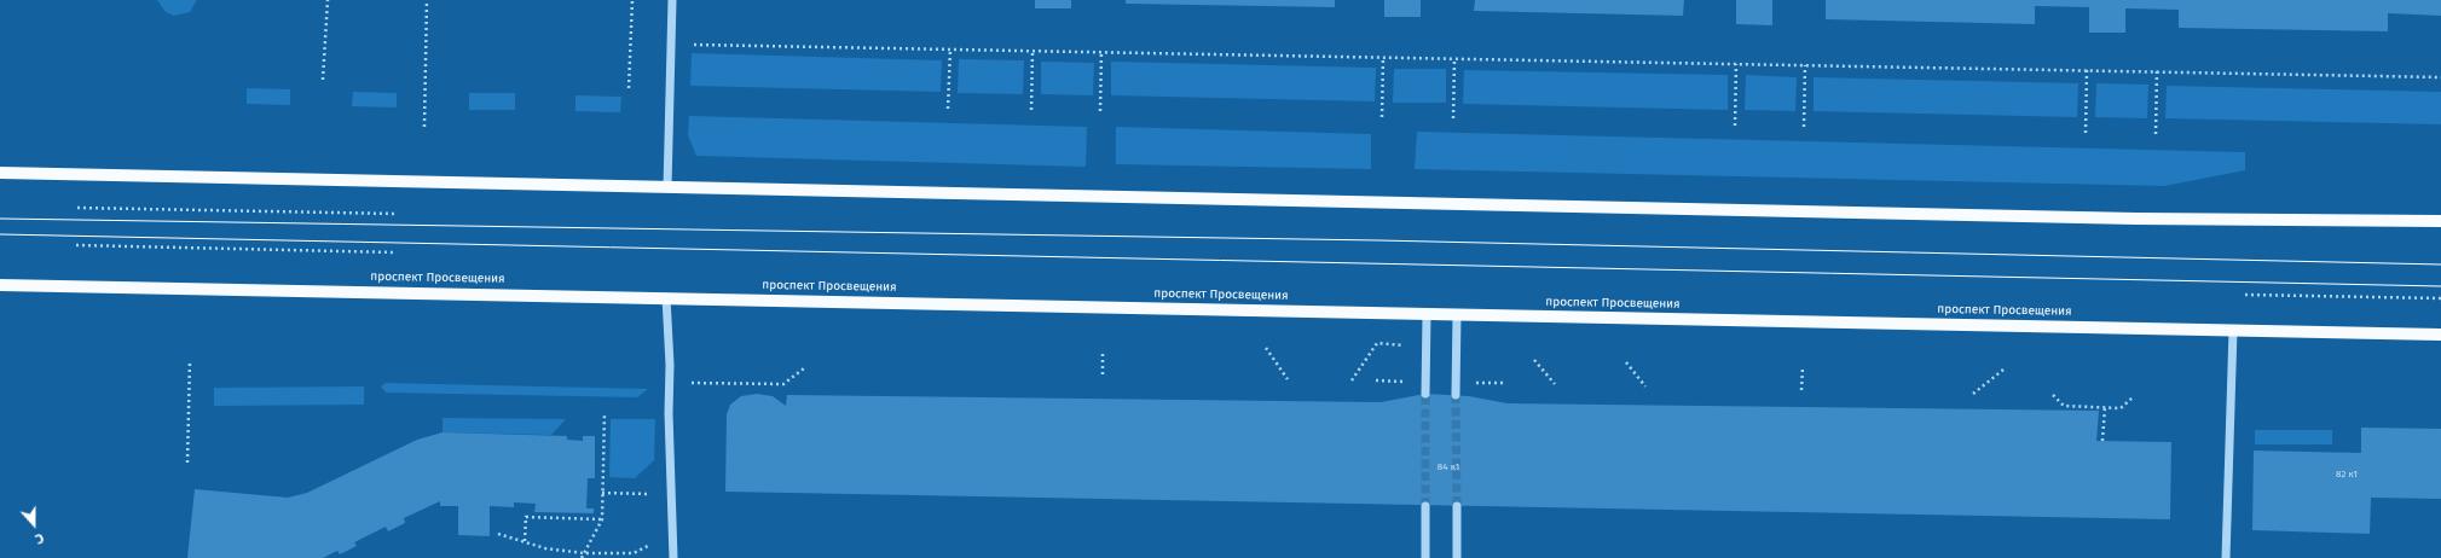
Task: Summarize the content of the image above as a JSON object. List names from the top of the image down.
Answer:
{
  "streets": {
    "main road": ["проспект Просвещения"]
  },
  "house_numbers": ["84 к1", "82 к1"],
  "north": "bottom"
}
